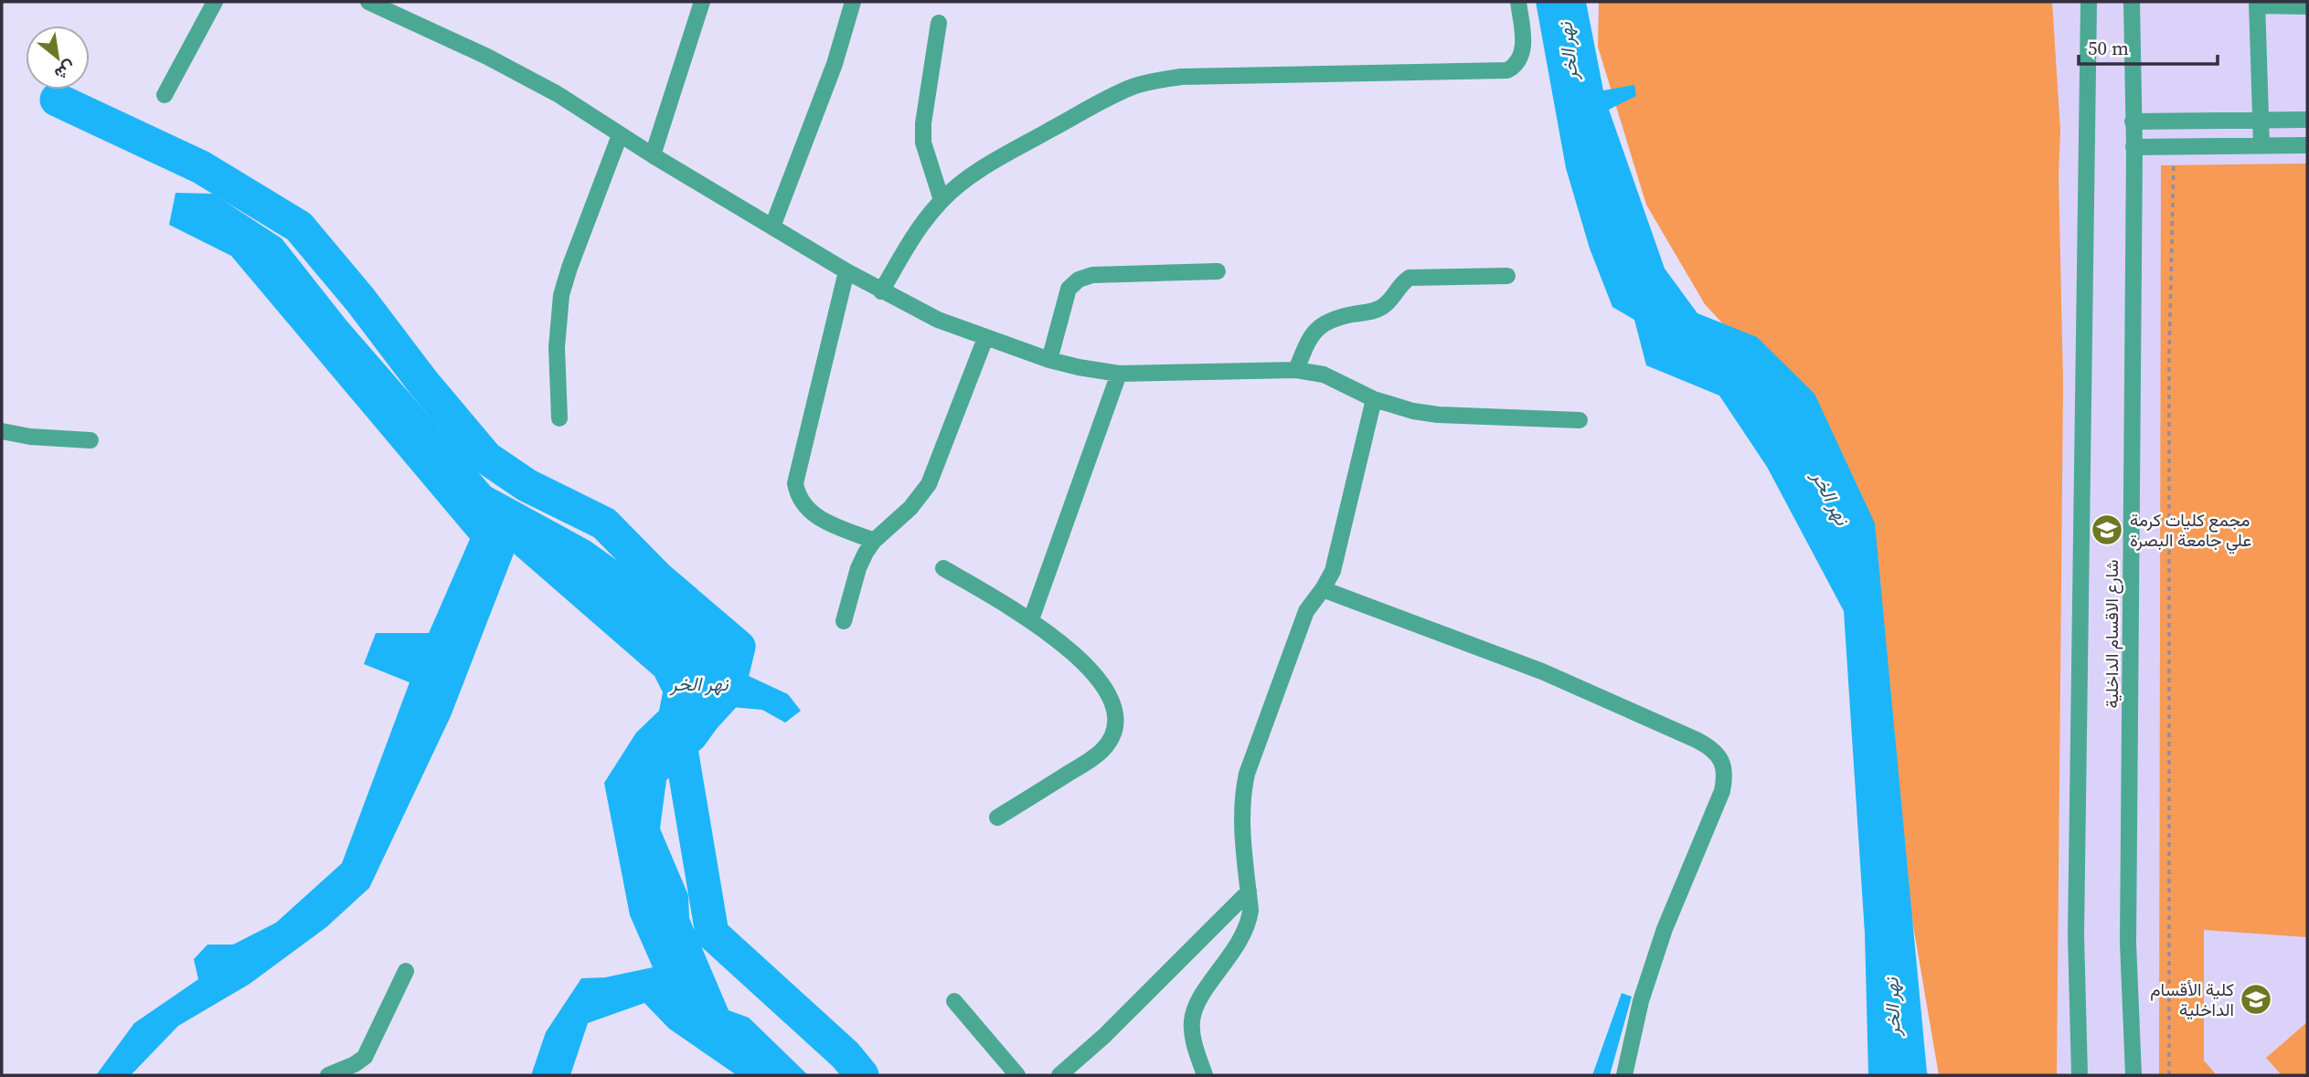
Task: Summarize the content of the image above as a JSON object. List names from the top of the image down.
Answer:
{
  "streets": {
    "street": ["شارع الاقسام الداخلية"]
  },
  "water": ["نهر الخر"],
  "places": {
    "school or university": ["مجمع كليات كرمة علي جامعة البصرة", "كلية الأقسام الداخلية"]
  },
  "scale_bar": "50 m",
  "north": "bottom right"
}
